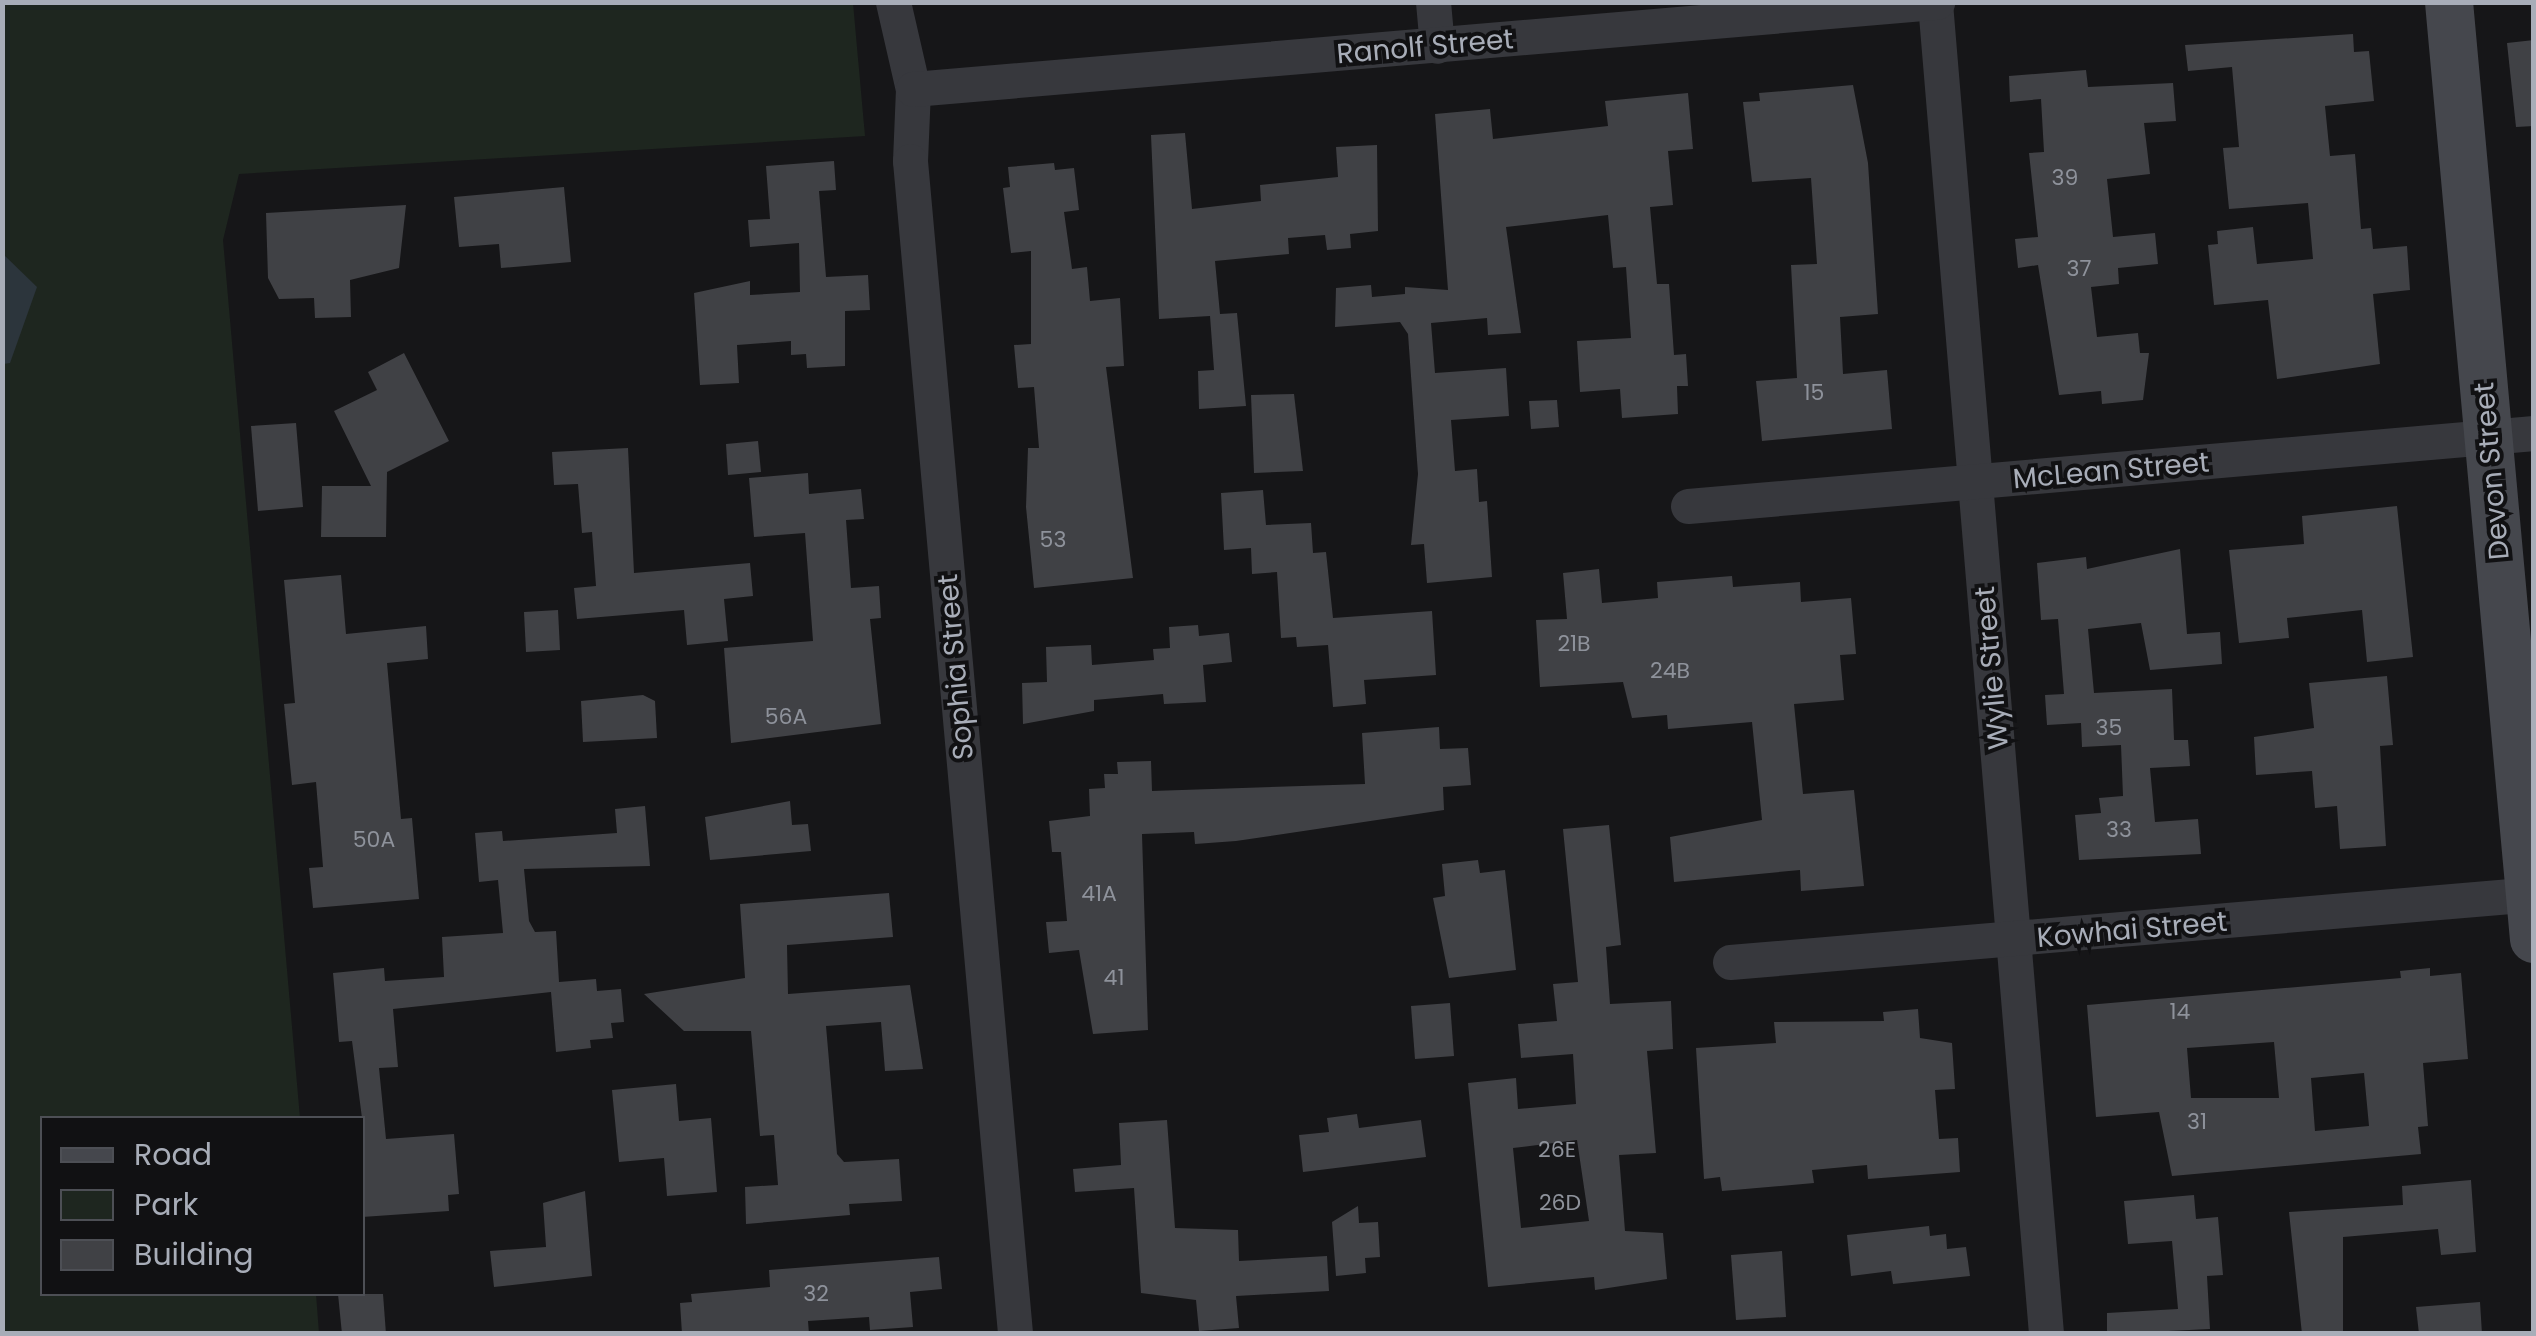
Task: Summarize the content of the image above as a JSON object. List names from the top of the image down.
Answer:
{
  "streets": {
    "main road": ["Devon Street"],
    "street": [
      "Ranolf Street",
      "McLean Street",
      "Sophia Street",
      "Wylie Street",
      "Kowhai Street"
    ]
  },
  "crossings": [
    ["Ranolf Street", "Sophia Street"],
    ["Ranolf Street", "Wylie Street"],
    ["McLean Street", "Devon Street"],
    ["McLean Street", "Wylie Street"],
    ["Devon Street", "Kowhai Street"],
    ["Wylie Street", "Kowhai Street"]
  ],
  "house_numbers": [
    "39",
    "37",
    "15",
    "53",
    "21B",
    "24B",
    "56A",
    "35",
    "33",
    "50A",
    "41A",
    "41",
    "14",
    "31",
    "26E",
    "26D",
    "32"
  ],
  "legend": ["Road", "Park", "Building"]
}
